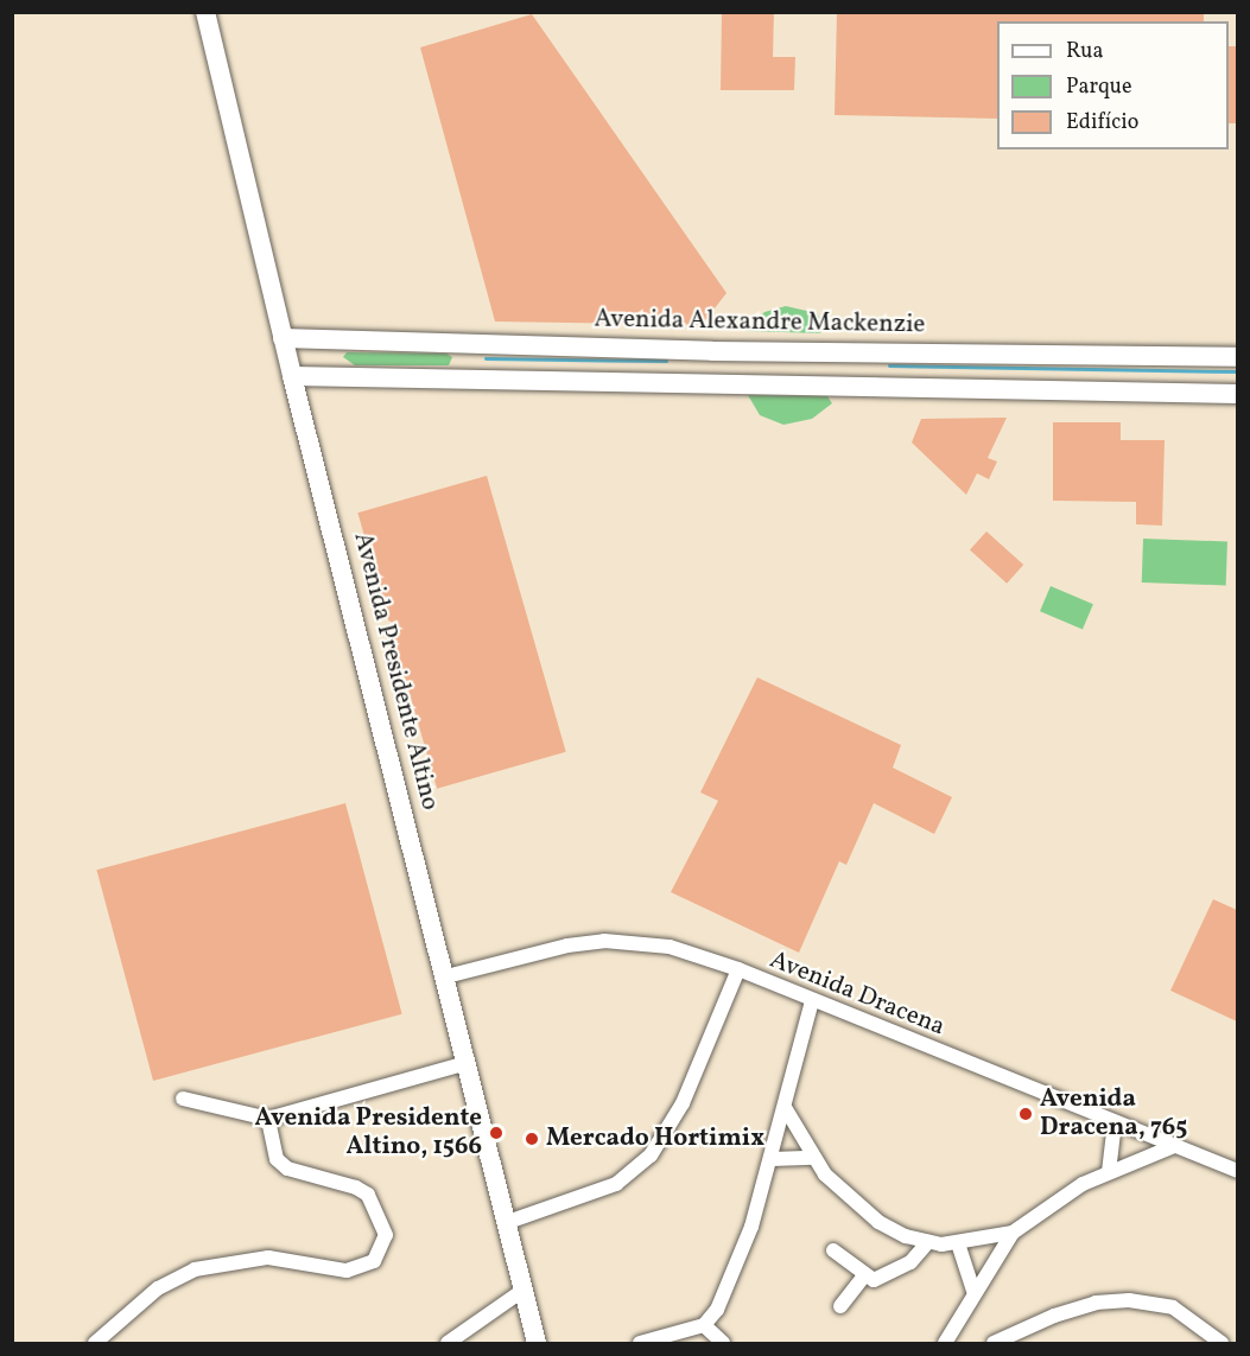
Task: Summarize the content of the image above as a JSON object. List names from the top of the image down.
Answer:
{
  "streets": {
    "street": ["Avenida Alexandre Mackenzie", "Avenida Presidente Altino", "Avenida Dracena"]
  },
  "crossings": [
    ["Avenida Alexandre Mackenzie", "Avenida Presidente Altino"],
    ["Avenida Presidente Altino", "Avenida Dracena"]
  ],
  "places": ["Avenida Dracena, 765", "Avenida Presidente Altino, 1566", "Mercado Hortimix"],
  "legend": ["Rua", "Parque", "Edifício"]
}
